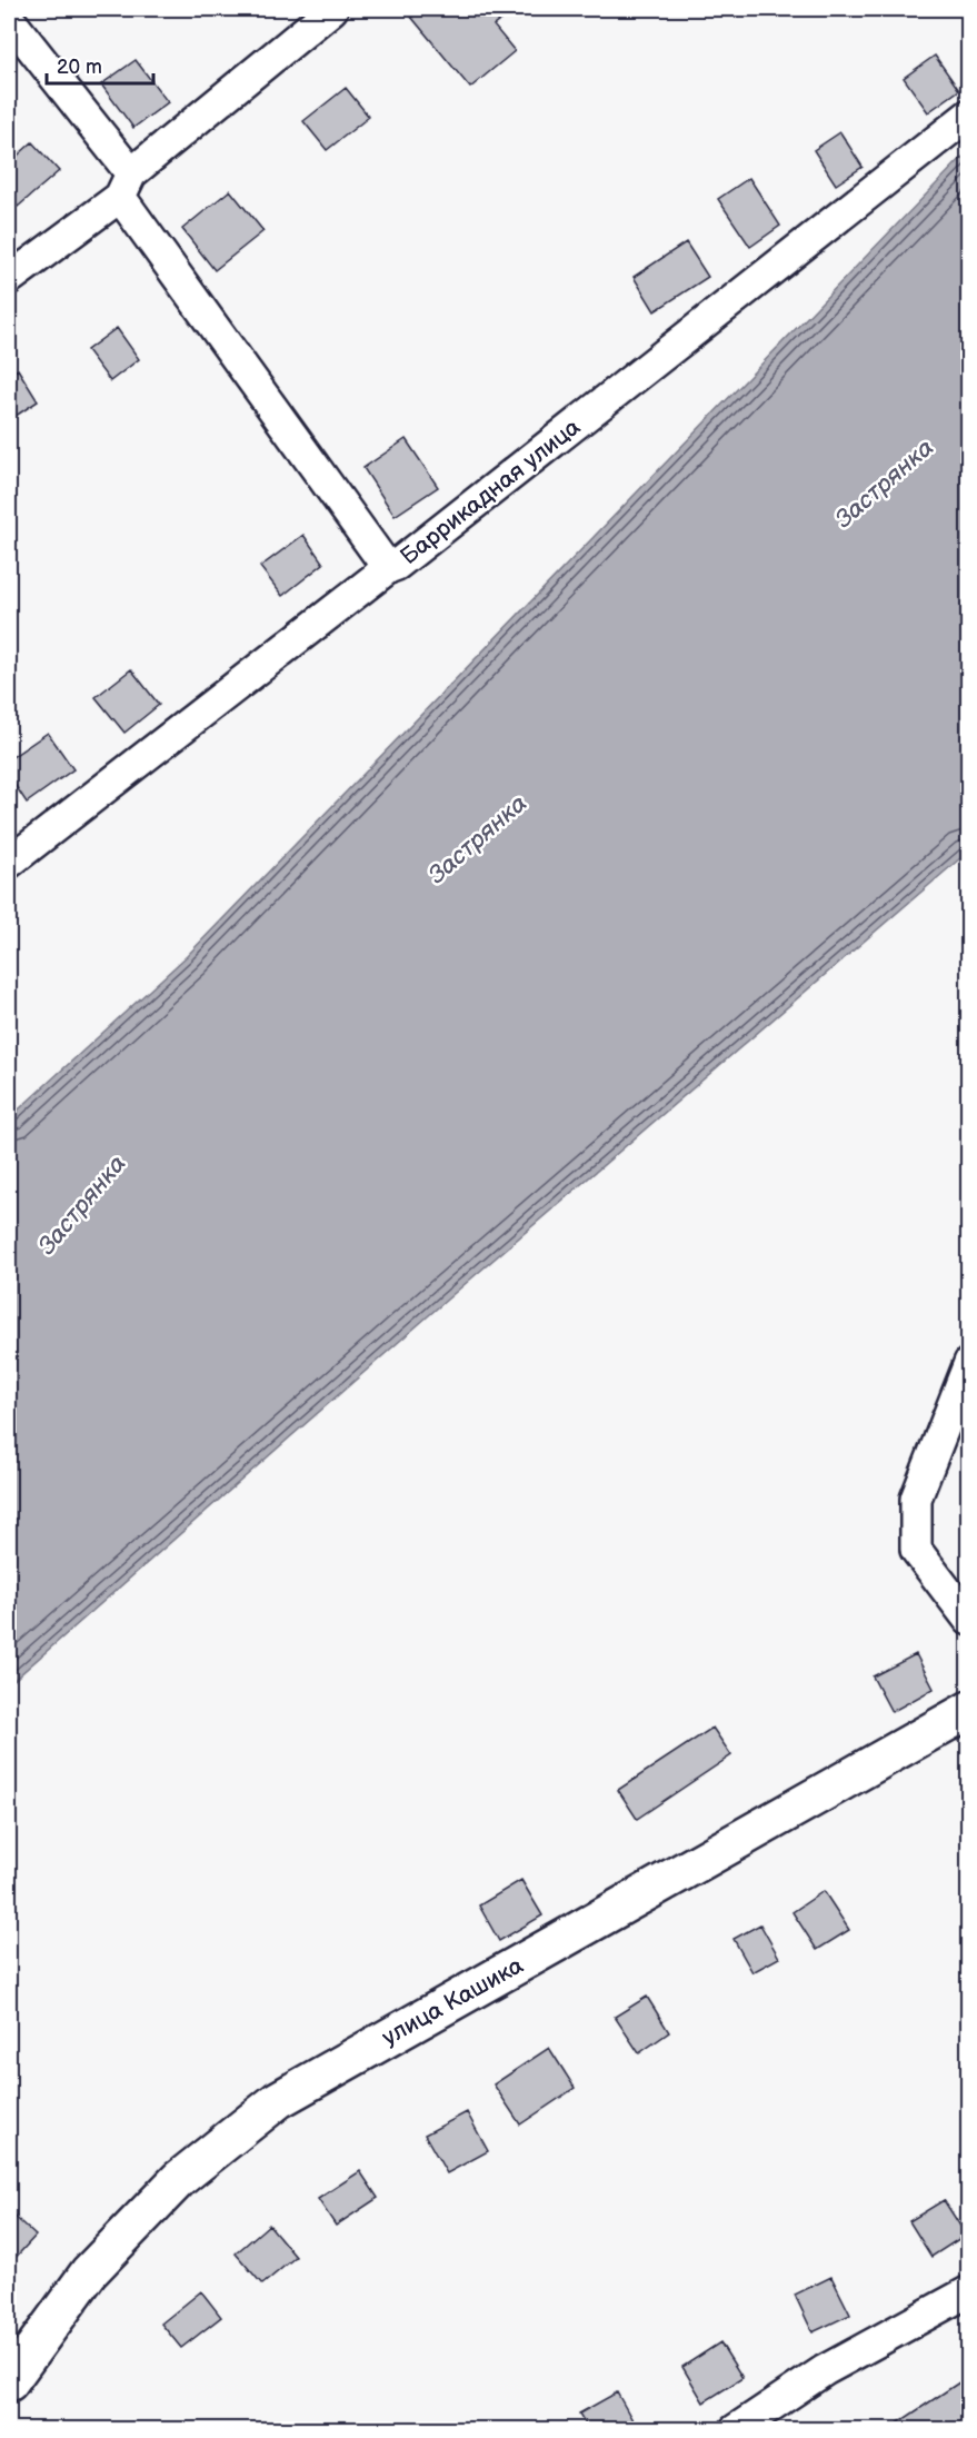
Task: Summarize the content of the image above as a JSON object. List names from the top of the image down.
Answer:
{
  "streets": {
    "highway": ["улица Кашика"],
    "street": ["Баррикадная улица"]
  },
  "water": ["Застрянка"],
  "scale_bar": "20 m"
}
